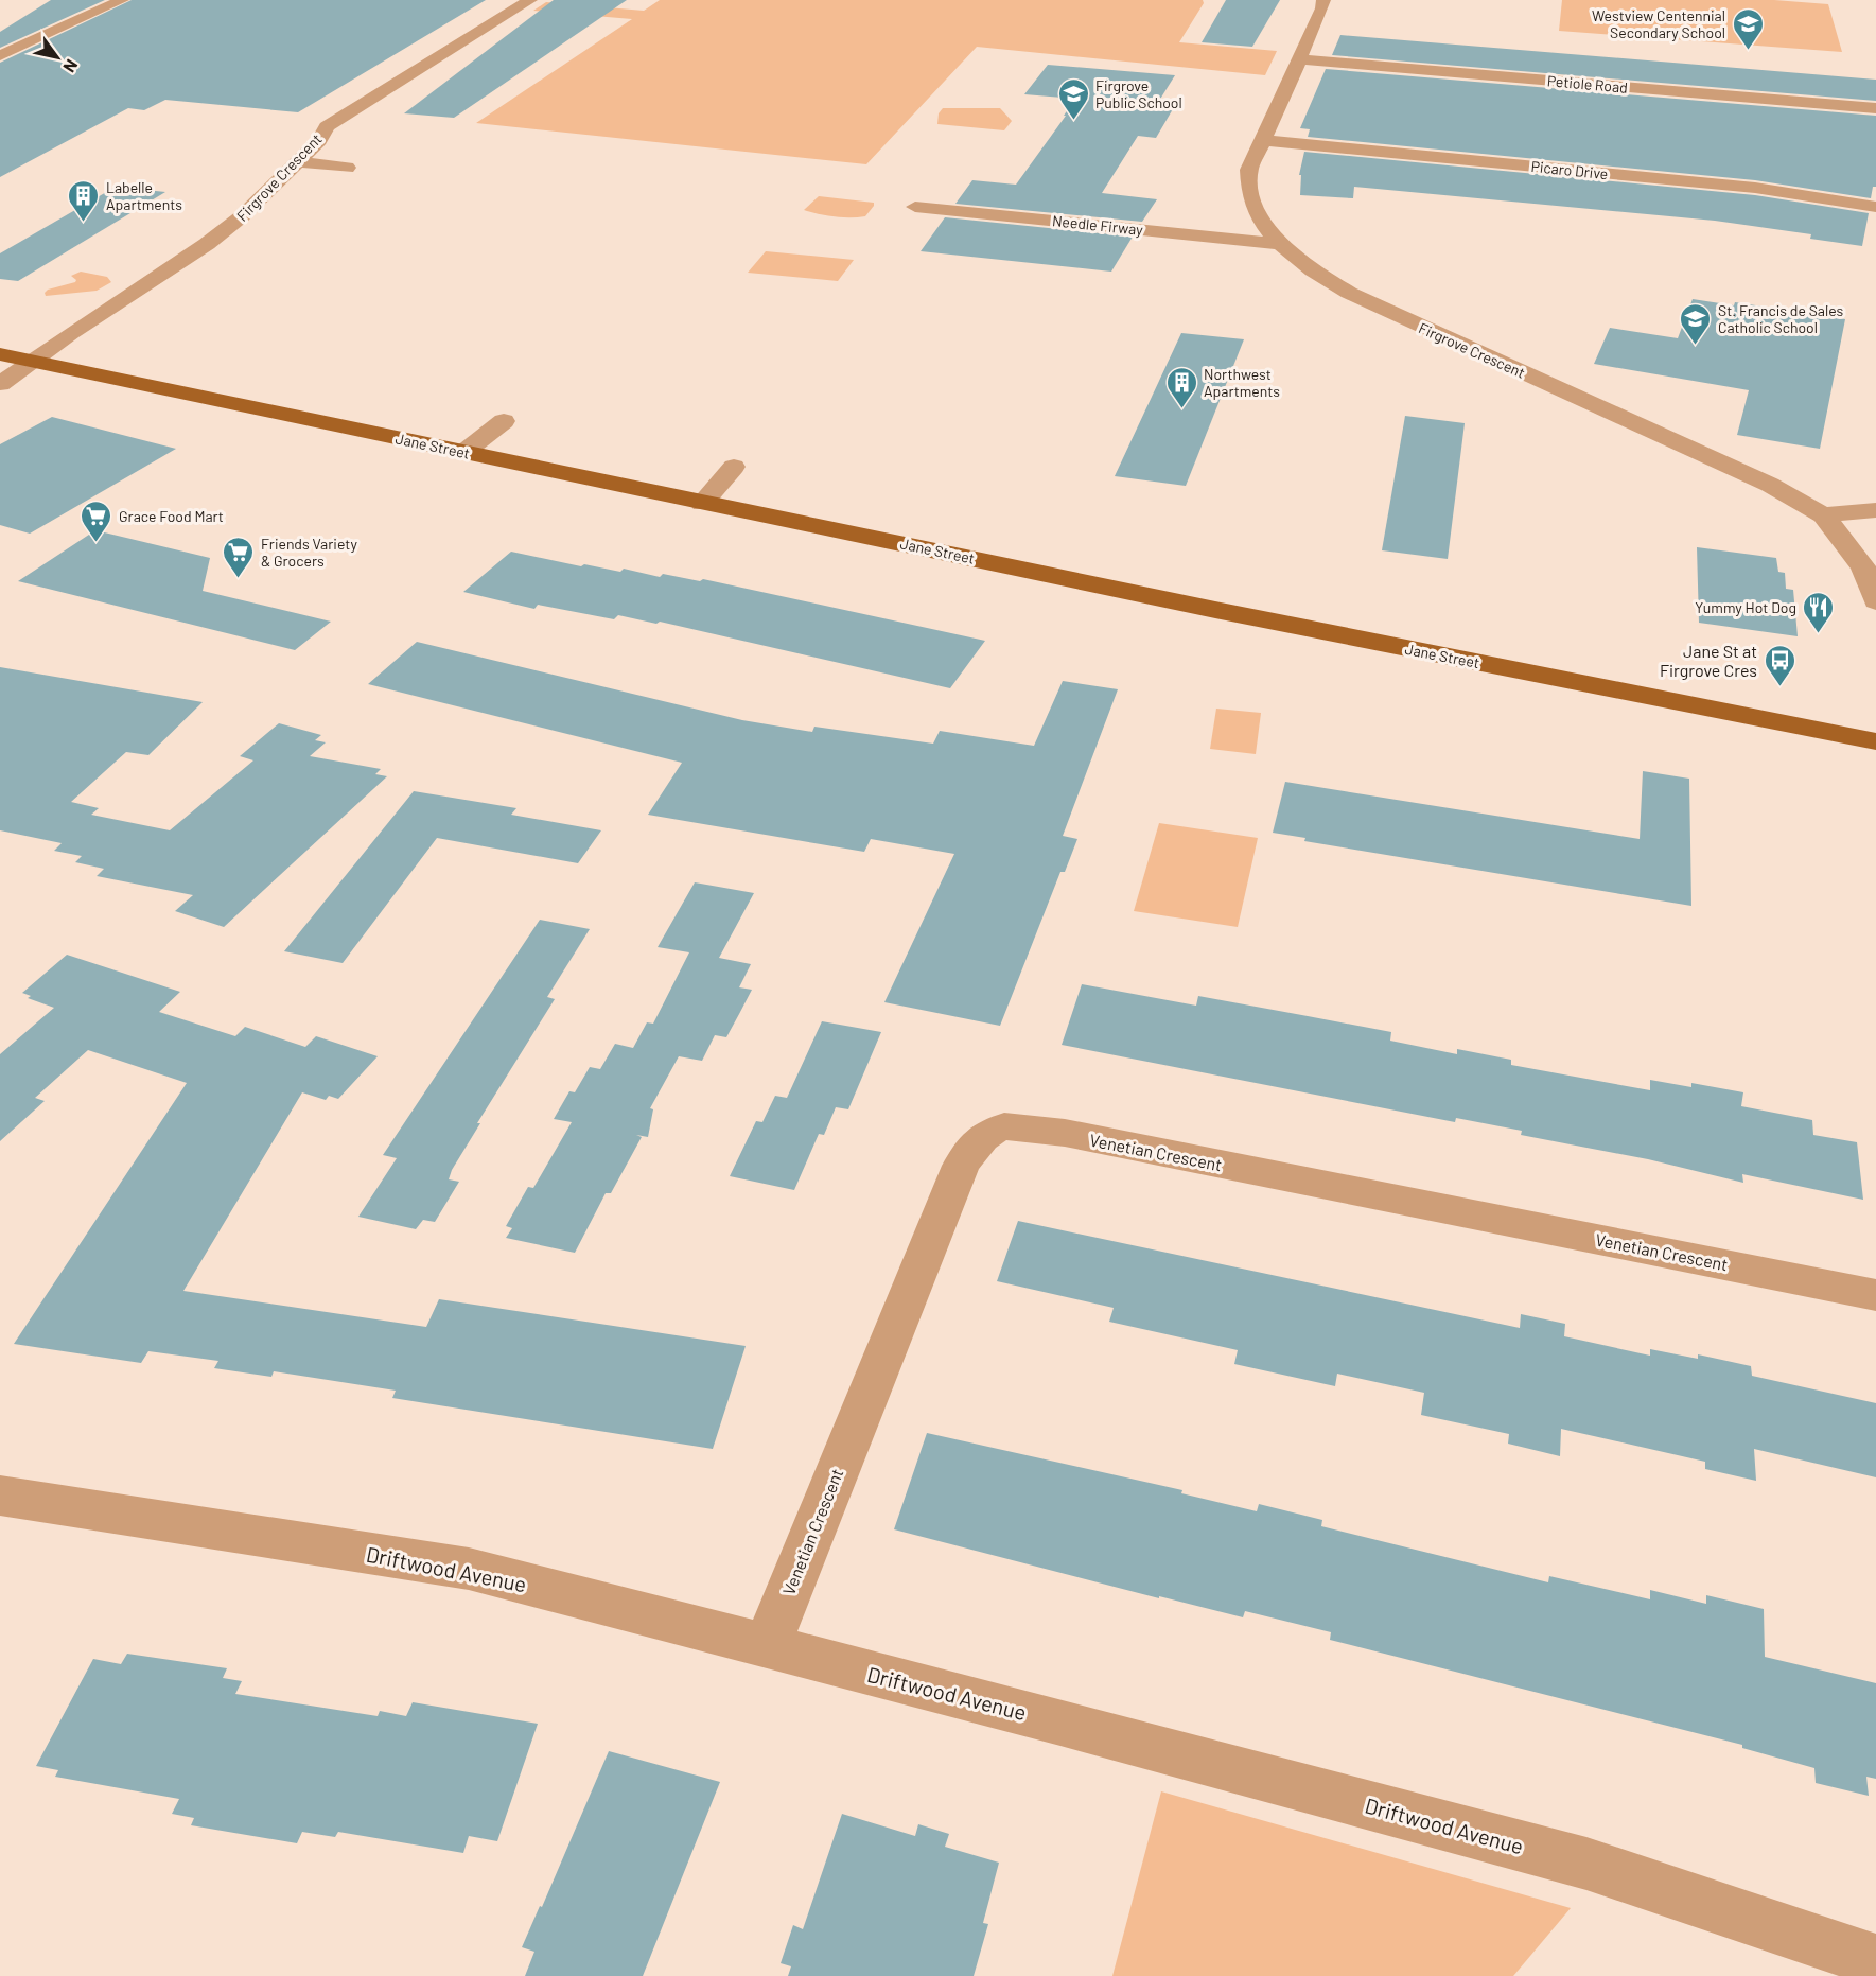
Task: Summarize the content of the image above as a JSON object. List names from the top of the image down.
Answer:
{
  "streets": {
    "main road": ["Jane Street"],
    "street": [
      "Petiole Road",
      "Picaro Drive",
      "Firgrove Crescent",
      "Needle Firway",
      "Venetian Crescent",
      "Driftwood Avenue"
    ]
  },
  "crossings": [
    ["Petiole Road", "Firgrove Crescent"],
    ["Picaro Drive", "Firgrove Crescent"],
    ["Firgrove Crescent", "Needle Firway"],
    ["Firgrove Crescent", "Jane Street"],
    ["Venetian Crescent", "Driftwood Avenue"]
  ],
  "places": {
    "school or university": ["Westview Centennial Secondary School", "Firgrove Public School", "St. Francis de Sales Catholic School"],
    "building": ["Labelle Apartments", "Northwest Apartments"],
    "supermarket": ["Grace Food Mart", "Friends Variety & Grocers"],
    "restaurant": ["Yummy Hot Dog"],
    "bus stop": ["Jane St at Firgrove Cres"]
  },
  "north": "bottom right"
}
